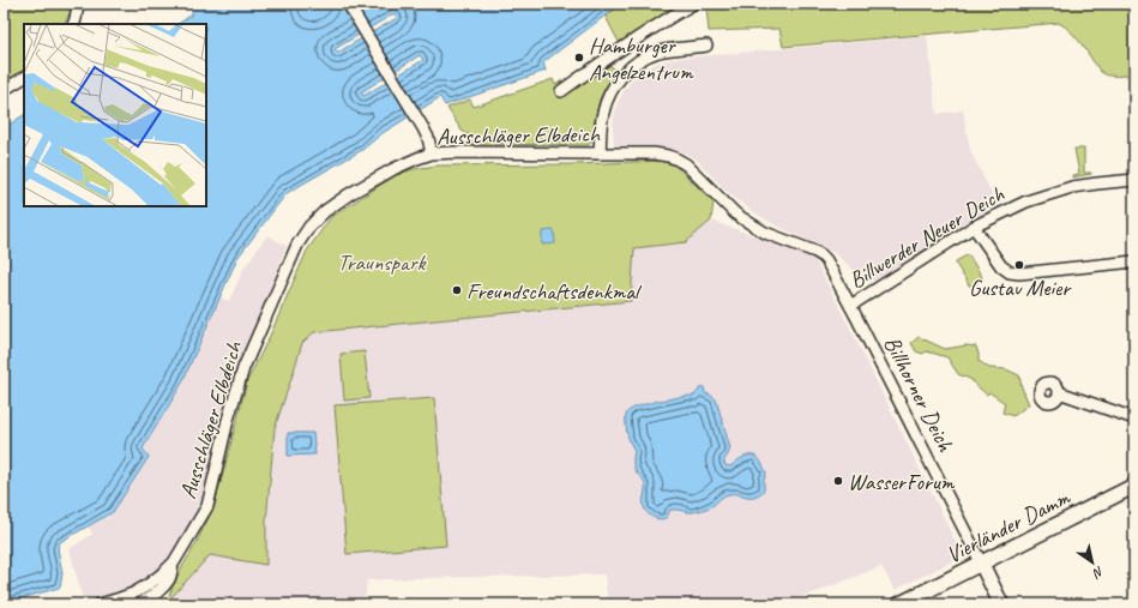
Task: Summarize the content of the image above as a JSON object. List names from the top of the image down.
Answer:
{
  "streets": {
    "street": [
      "Ausschläger Elbdeich",
      "Billwerder Neuer Deich",
      "Billhorner Deich",
      "Vierländer Damm"
    ]
  },
  "crossings": [
    ["Ausschläger Elbdeich", "Billwerder Neuer Deich"],
    ["Ausschläger Elbdeich", "Billhorner Deich"],
    ["Billwerder Neuer Deich", "Billhorner Deich"],
    ["Billhorner Deich", "Vierländer Damm"]
  ],
  "parks": ["Traunspark"],
  "places": [
    "Hamburger Angelzentrum",
    "Gustav Meier",
    "Freundschaftsdenkmal",
    "WasserForum"
  ],
  "north": "bottom right"
}
